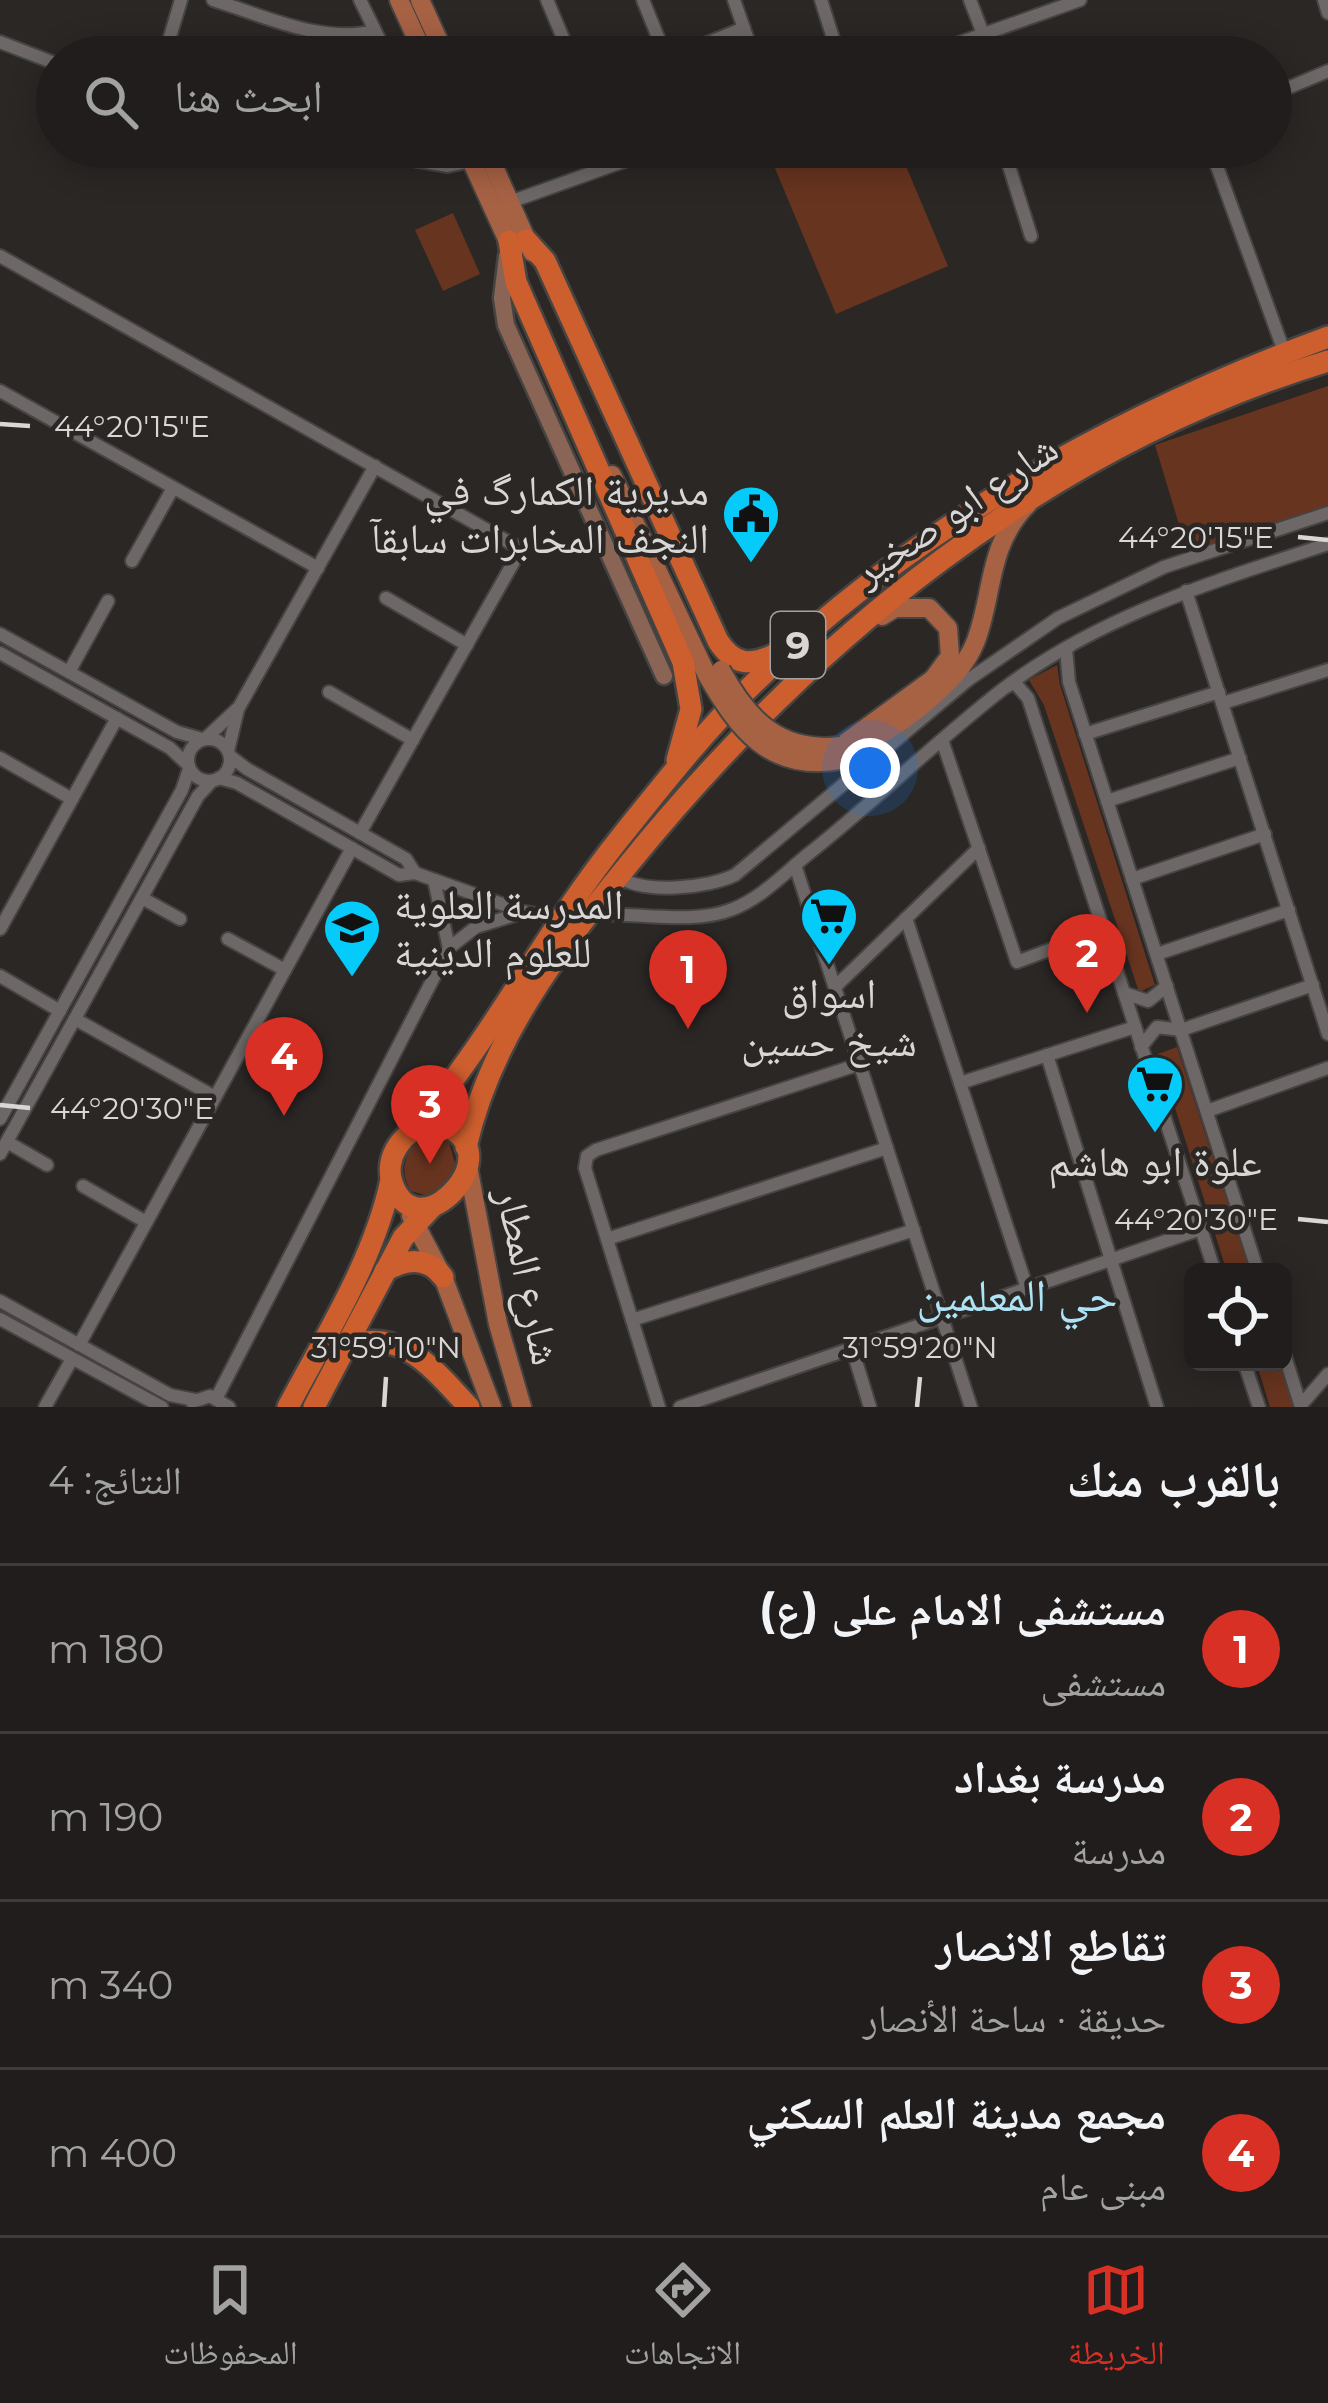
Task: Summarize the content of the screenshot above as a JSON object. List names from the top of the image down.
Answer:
{
  "streets": {
    "highway": ["شارع ابو صخير", "9"],
    "main road": ["شارع المطار"]
  },
  "crossings": [
    ["شارع ابو صخير", "9"],
    ["9", "شارع المطار"]
  ],
  "districts": ["حي المعلمين"],
  "places": {
    "public building": ["مديرية الكمارگ في النجف المخابرات سابقآ"],
    "supermarket": ["اسواق شيخ حسين", "علوة ابو هاشم"],
    "school or university": ["المدرسة العلوية للعلوم الدينية"]
  },
  "page": {
    "search": "ابحث هنا",
    "pins": [
      "2",
      "1",
      "4",
      "3"
    ],
    "heading": ["بالقرب منك", "النتائج: 4"],
    "list": [
      {
        "mark": "1",
        "name": "مستشفی الامام علی (ع)",
        "note": "مستشفى",
        "value": "180 m"
      },
      {
        "mark": "2",
        "name": "مدرسة بغداد",
        "note": "مدرسة",
        "value": "190 m"
      },
      {
        "mark": "3",
        "name": "تقاطع الانصار",
        "note": "حديقة · ساحة الأنصار",
        "value": "340 m"
      },
      {
        "mark": "4",
        "name": "مجمع مدينة العلم السكني",
        "note": "مبنى عام",
        "value": "400 m"
      }
    ],
    "nav": ["الخريطة", "الاتجاهات", "المحفوظات"]
  },
  "coordinates": [
    "44°20'15\"E",
    "44°20'30\"E",
    "31°59'10\"N",
    "31°59'20\"N"
  ]
}
